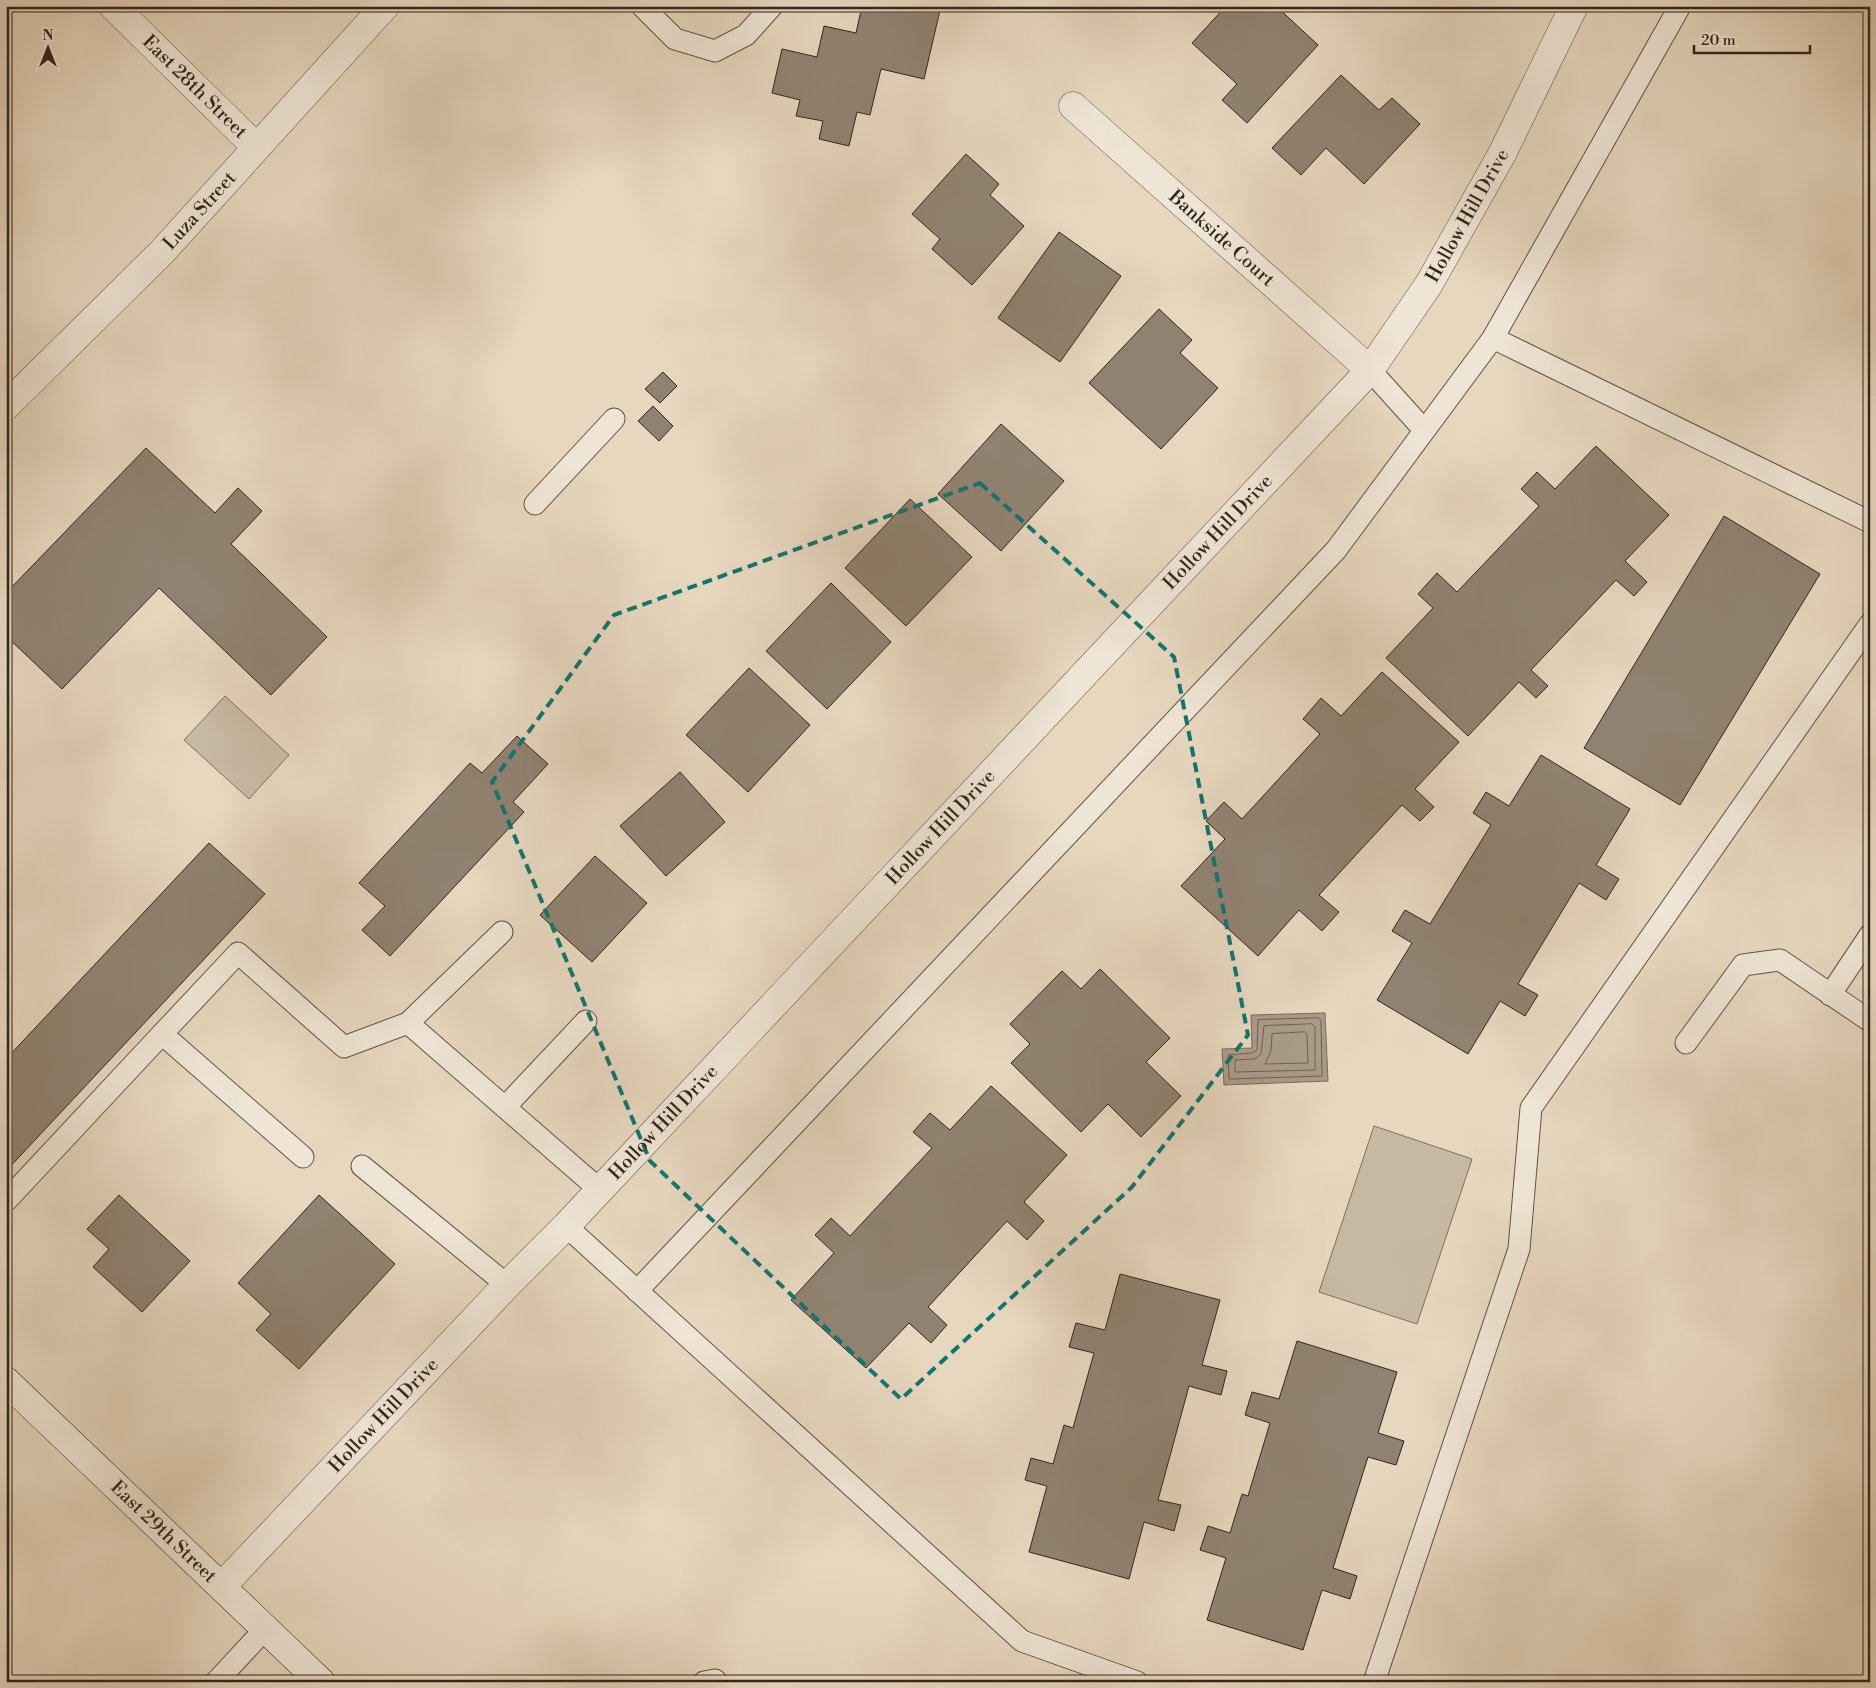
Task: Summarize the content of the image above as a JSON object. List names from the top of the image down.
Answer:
{
  "streets": {
    "street": [
      "East 28th Street",
      "Luza Street",
      "Hollow Hill Drive",
      "Bankside Court",
      "East 29th Street"
    ]
  },
  "crossings": [
    ["East 28th Street", "Luza Street"],
    ["Hollow Hill Drive", "Bankside Court"],
    ["Hollow Hill Drive", "East 29th Street"]
  ],
  "scale_bar": "20 m",
  "north": "top"
}
